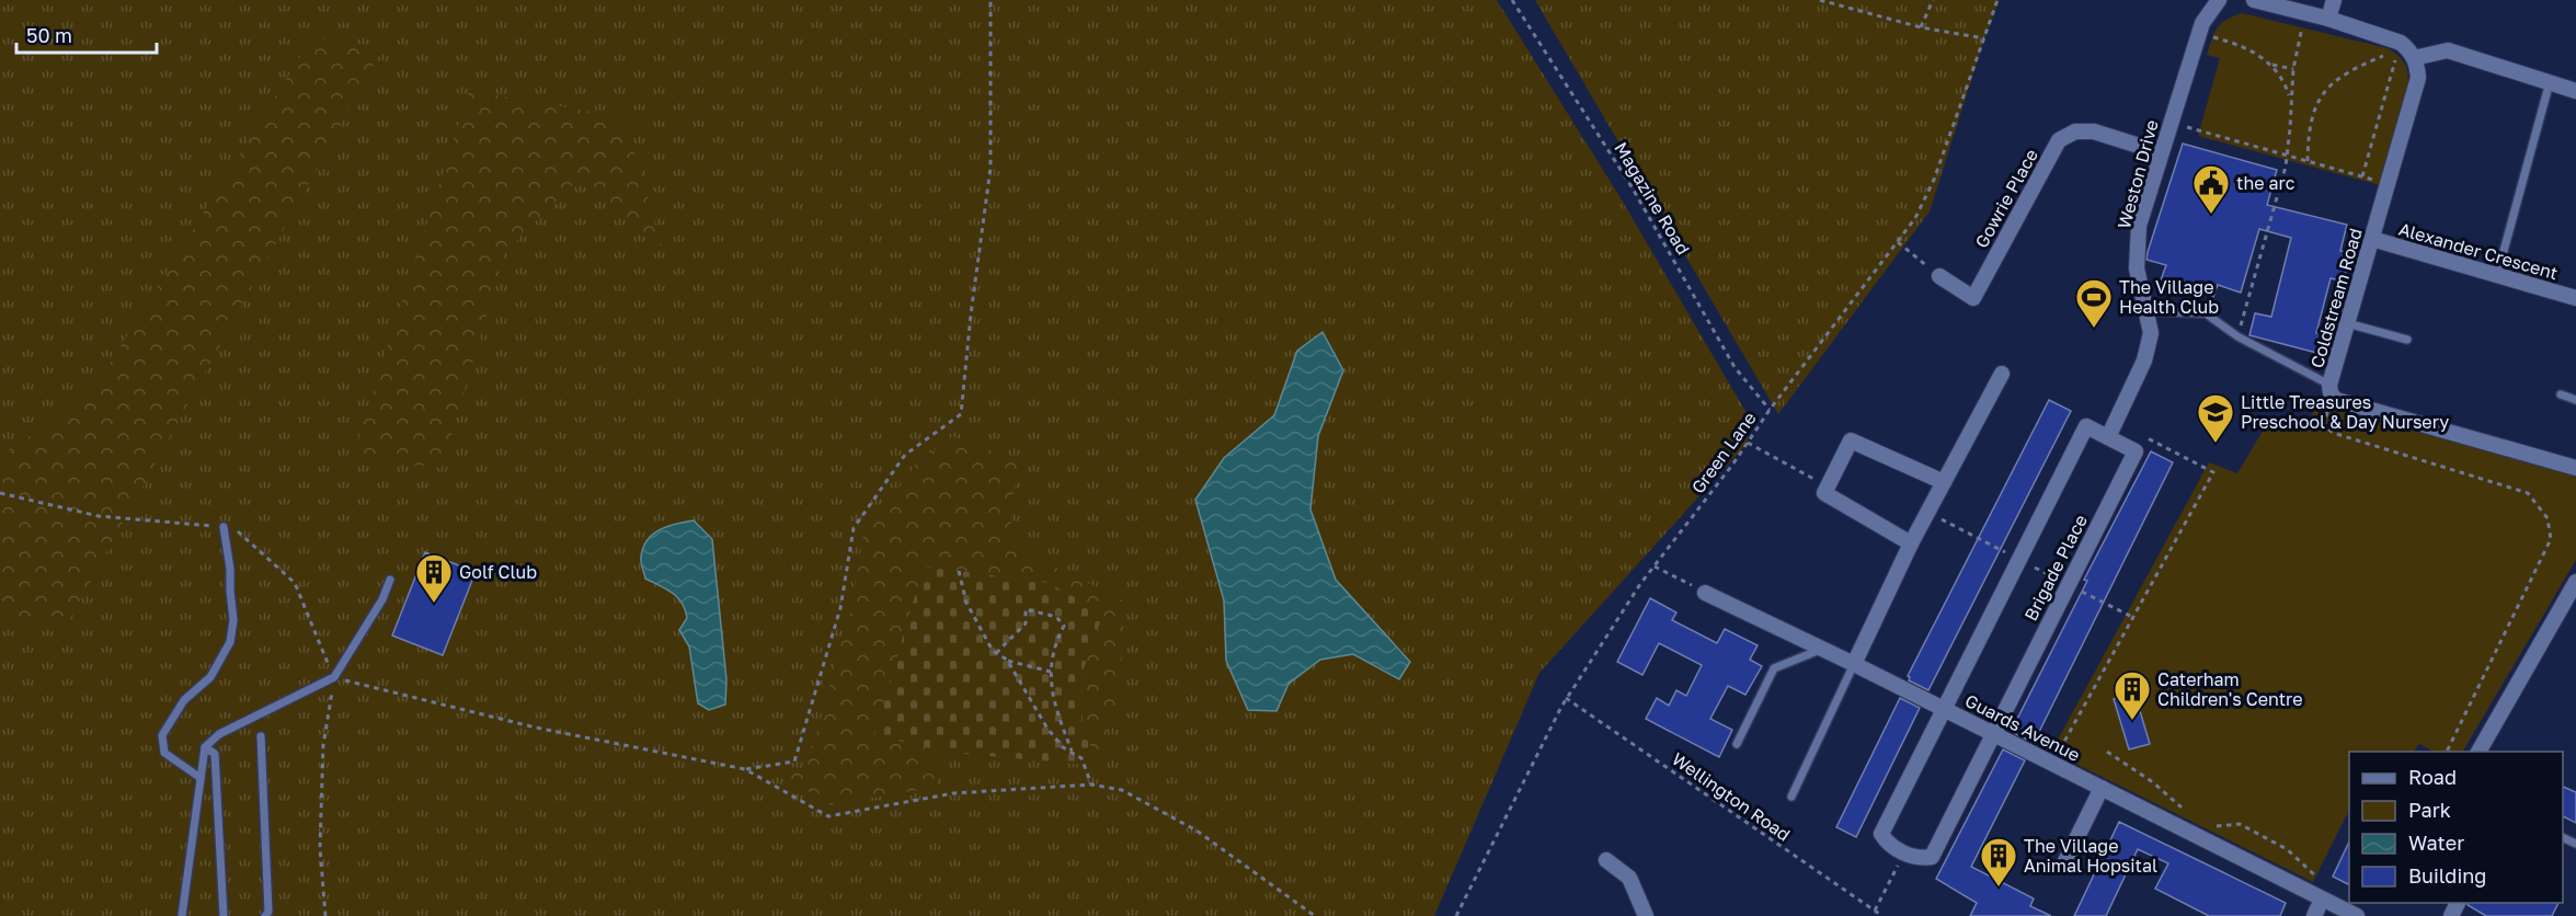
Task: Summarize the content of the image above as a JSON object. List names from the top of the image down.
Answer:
{
  "streets": {
    "street": [
      "Weston Drive",
      "Gowrie Place",
      "Alexander Crescent",
      "Coldstream Road",
      "Brigade Place",
      "Guards Avenue"
    ],
    "path": ["Magazine Road", "Green Lane", "Wellington Road"]
  },
  "crossings": [
    ["Weston Drive", "Gowrie Place"],
    ["Weston Drive", "Brigade Place"],
    ["Magazine Road", "Green Lane"],
    ["Alexander Crescent", "Coldstream Road"],
    ["Green Lane", "Wellington Road"],
    ["Brigade Place", "Guards Avenue"]
  ],
  "places": {
    "public building": ["the arc"],
    "sports": ["The Village Health Club"],
    "school or university": ["Little Treasures Preschool & Day Nursery"],
    "building": ["Golf Club", "Caterham Children's Centre", "The Village Animal Hopsital"]
  },
  "legend": [
    "Road",
    "Park",
    "Water",
    "Building"
  ],
  "scale_bar": "50 m"
}
